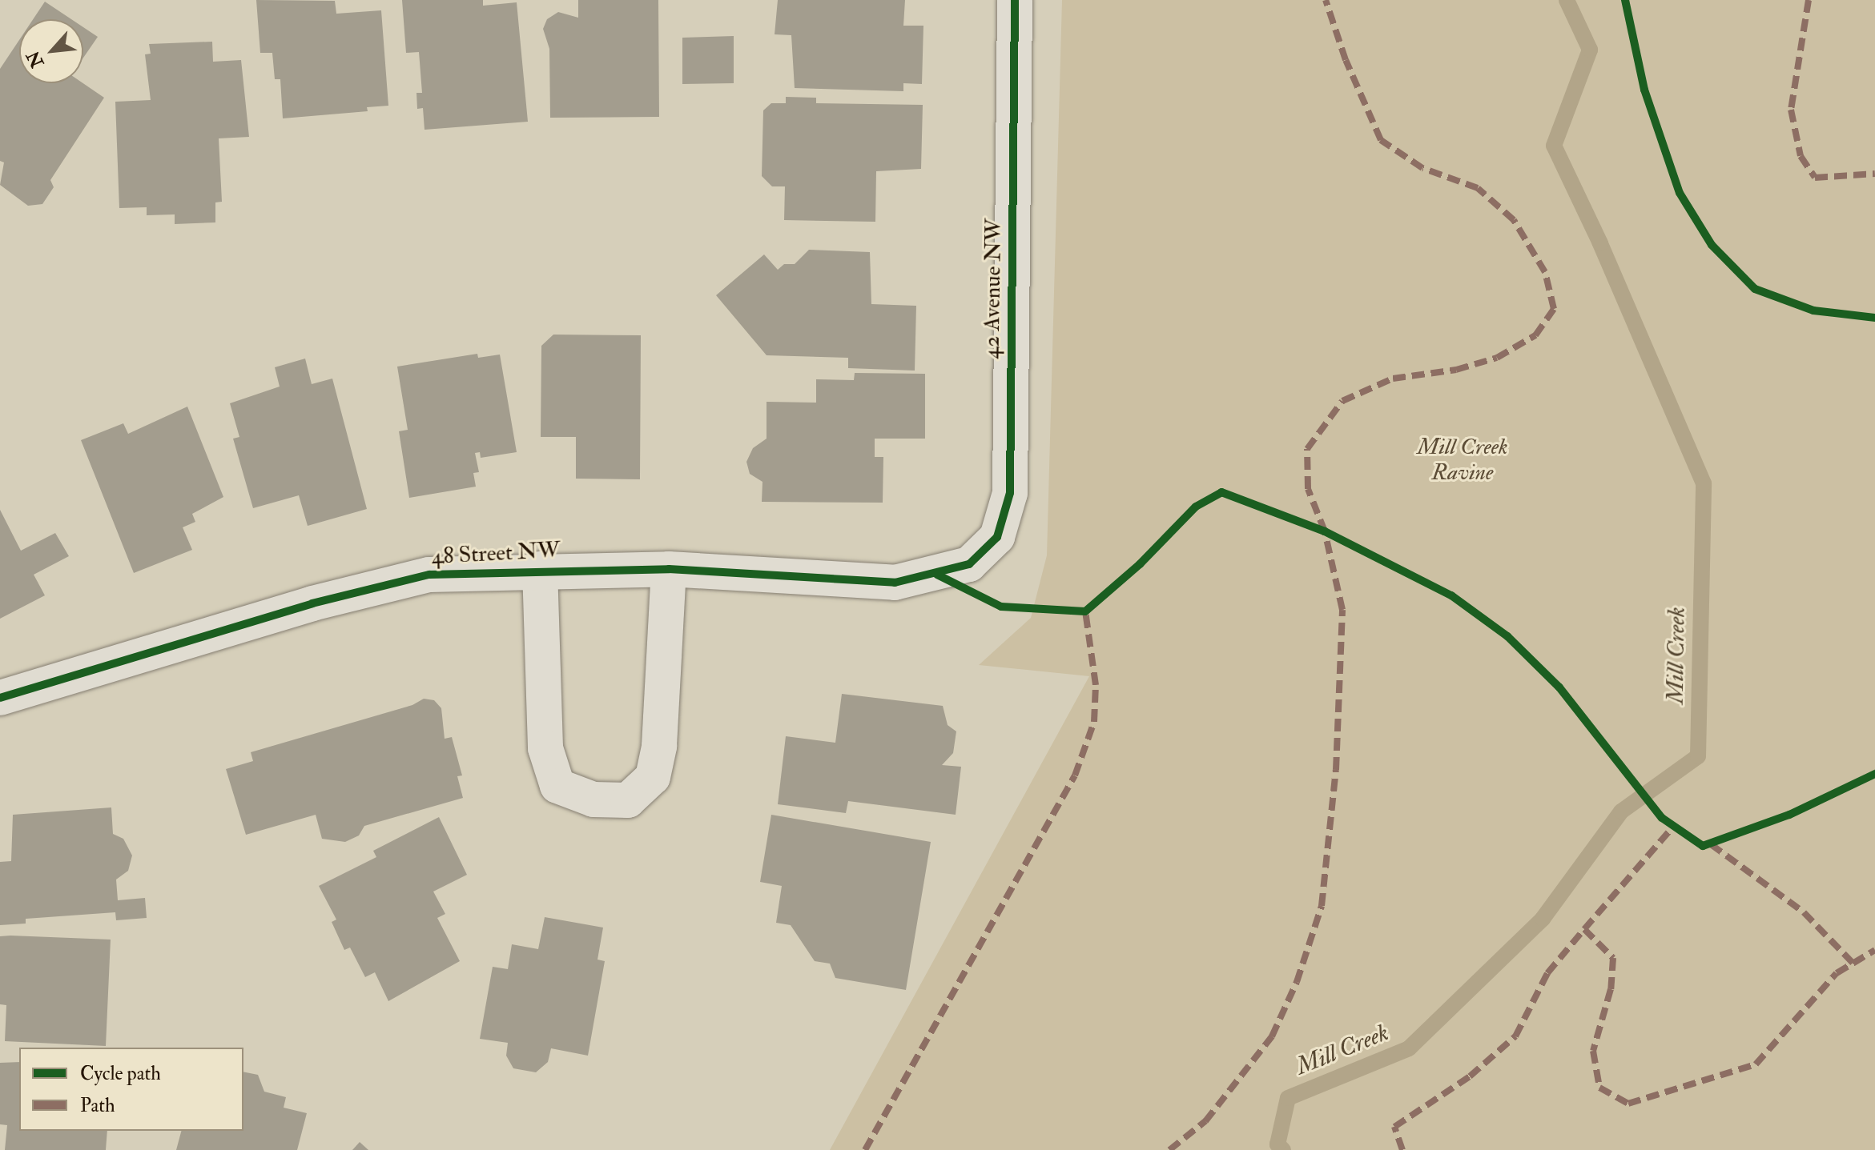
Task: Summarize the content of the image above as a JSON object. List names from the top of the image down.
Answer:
{
  "streets": {
    "street": ["42 Avenue NW", "48 Street NW"]
  },
  "crossings": [
    ["42 Avenue NW", "48 Street NW"]
  ],
  "water": ["Mill Creek"],
  "parks": ["Mill Creek Ravine"],
  "legend": ["Cycle path", "Path"],
  "north": "bottom left"
}
